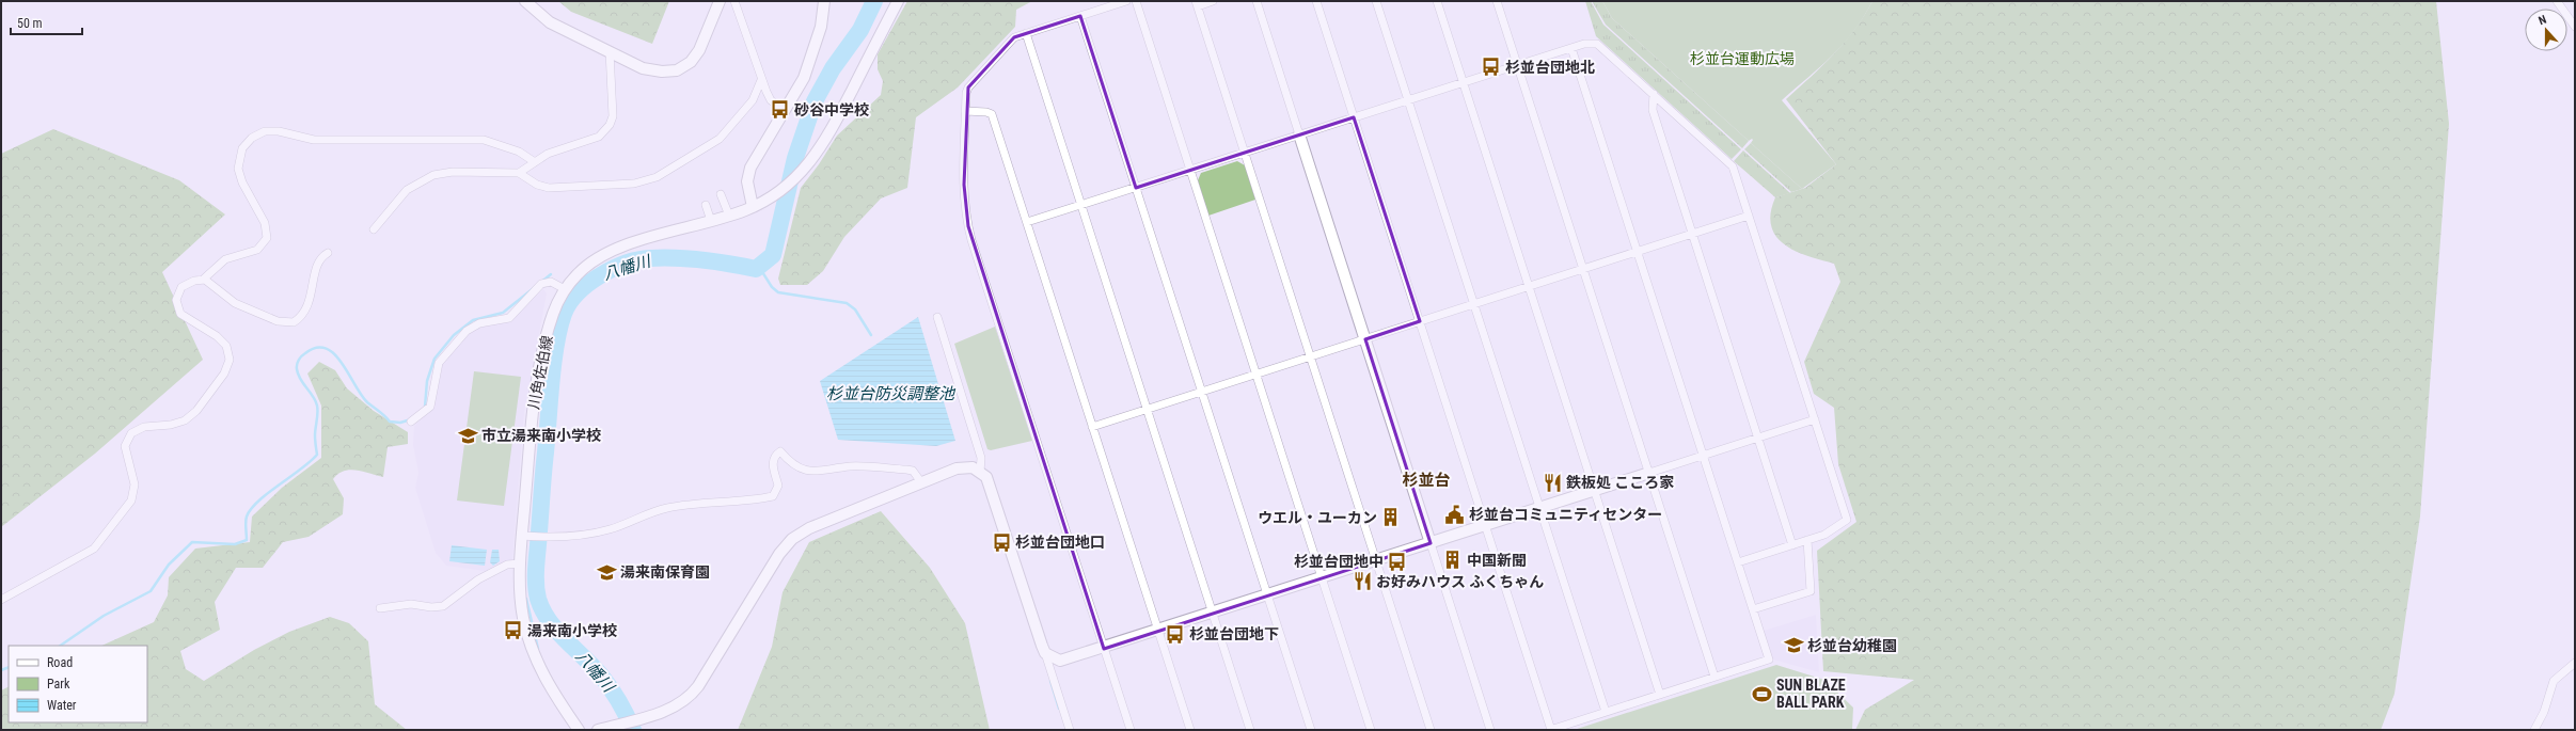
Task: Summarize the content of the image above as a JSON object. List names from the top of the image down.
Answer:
{
  "streets": {
    "street": ["川角佐伯線"]
  },
  "districts": ["杉並台"],
  "water": ["八幡川", "杉並台防災調整池"],
  "parks": ["杉並台運動広場"],
  "places": {
    "bus stop": [
      "杉並台団地北",
      "砂谷中学校",
      "杉並台団地口",
      "杉並台団地中",
      "湯来南小学校",
      "杉並台団地下"
    ],
    "school or university": ["市立湯来南小学校", "湯来南保育園", "杉並台幼稚園"],
    "restaurant": ["鉄板処 こころ家", "お好みハウス ふくちゃん"],
    "public building": ["杉並台コミュニティセンター"],
    "building": ["ウエル・ユーカン", "中国新聞"],
    "sports": ["SUN BLAZE BALL PARK"]
  },
  "legend": ["Road", "Park", "Water"],
  "scale_bar": "50 m",
  "north": "top"
}
